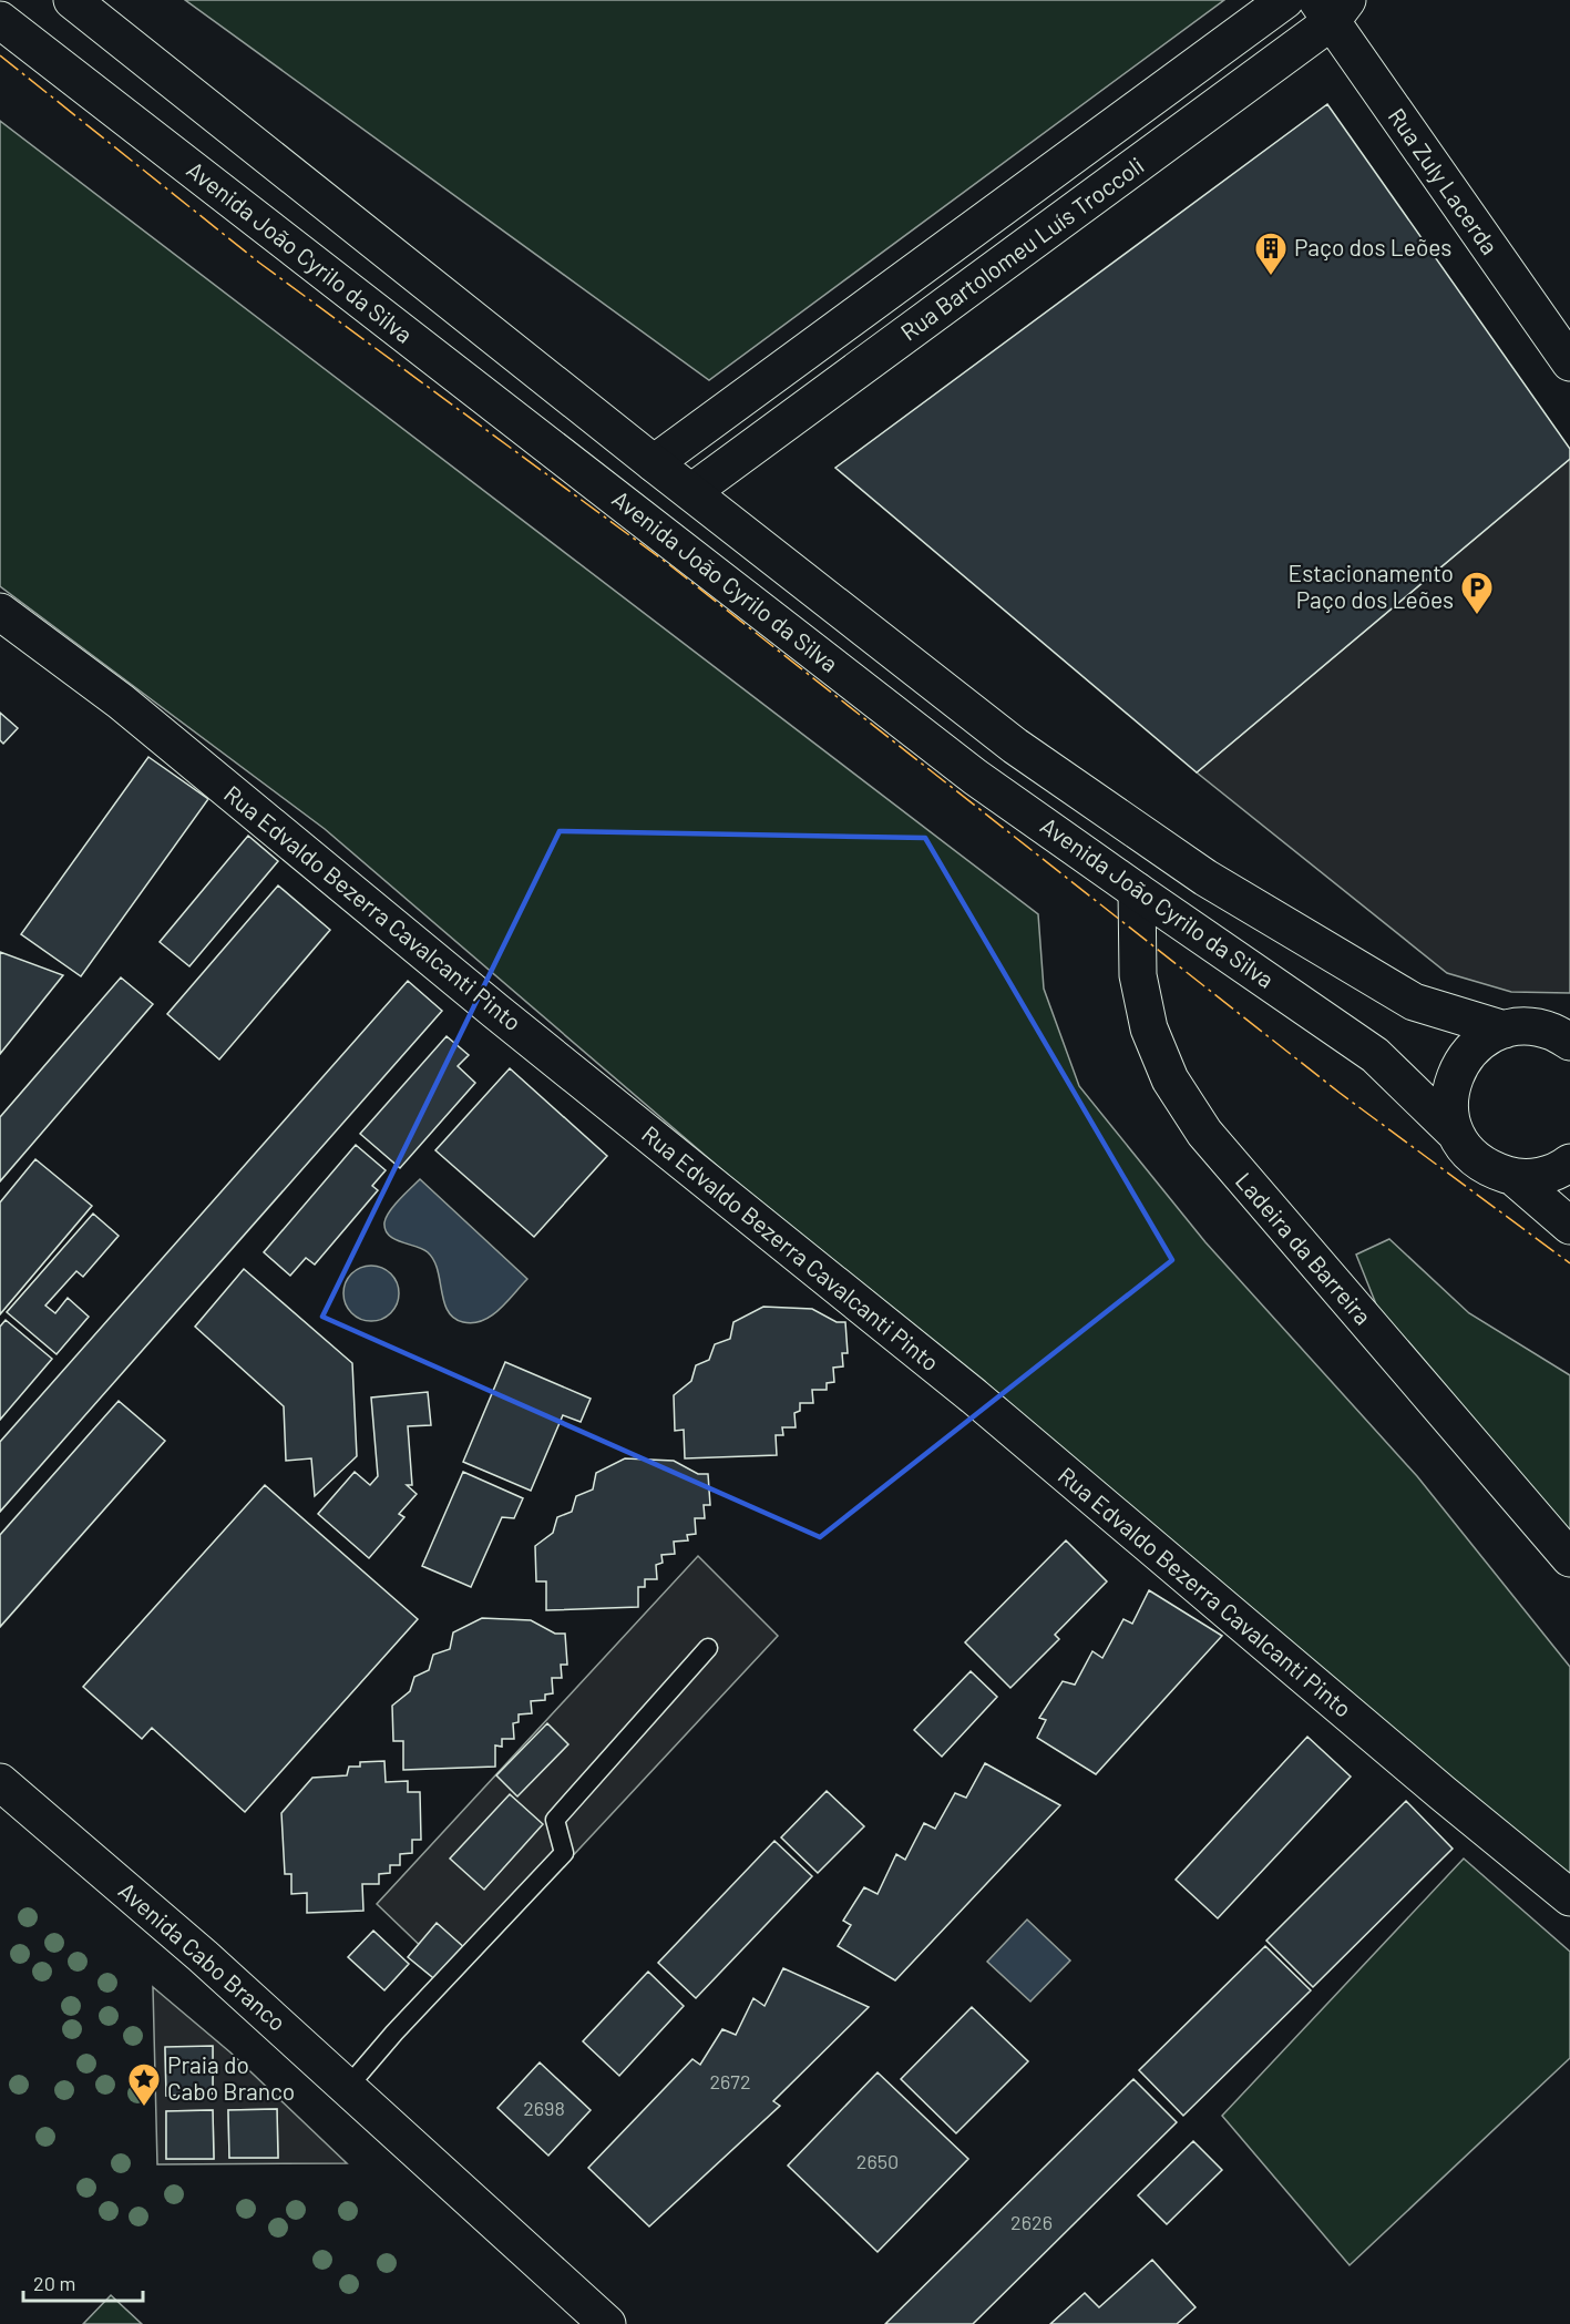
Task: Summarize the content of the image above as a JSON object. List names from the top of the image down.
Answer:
{
  "streets": {
    "main road": [
      "Rua Zuly Lacerda",
      "Rua Bartolomeu Luís Troccoli",
      "Avenida João Cyrilo da Silva",
      "Rua Edvaldo Bezerra Cavalcanti Pinto",
      "Ladeira da Barreira",
      "Avenida Cabo Branco"
    ]
  },
  "crossings": [
    ["Rua Zuly Lacerda", "Rua Bartolomeu Luís Troccoli"],
    ["Rua Bartolomeu Luís Troccoli", "Avenida João Cyrilo da Silva"],
    ["Avenida João Cyrilo da Silva", "Ladeira da Barreira"]
  ],
  "places": {
    "building": ["Paço dos Leões"],
    "parking": ["Estacionamento Paço dos Leões"],
    "place": ["Praia do Cabo Branco"]
  },
  "house_numbers": [
    "2672",
    "2698",
    "2650",
    "2626"
  ],
  "scale_bar": "20 m"
}
